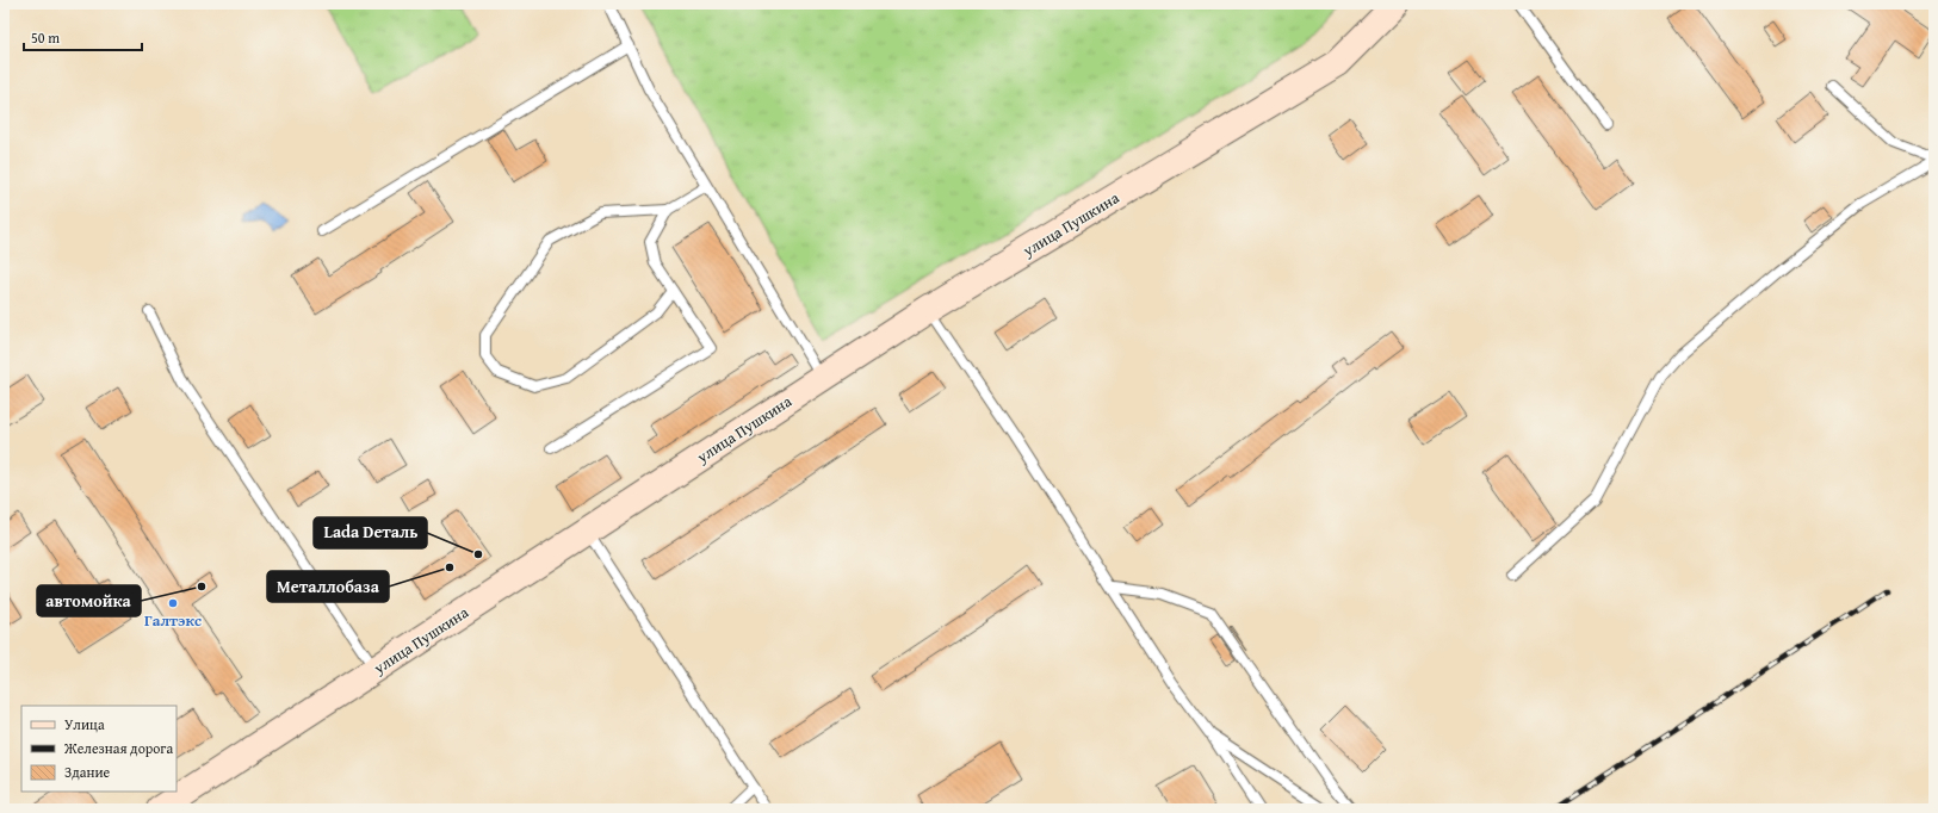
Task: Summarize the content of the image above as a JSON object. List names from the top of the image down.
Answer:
{
  "streets": {
    "main road": ["улица Пушкина"]
  },
  "places": [
    "Lada Dеталь",
    "Металлобаза",
    "автомойка",
    "Галтэкс"
  ],
  "legend": ["Улица", "Железная дорога", "Здание"],
  "scale_bar": "50 m"
}
